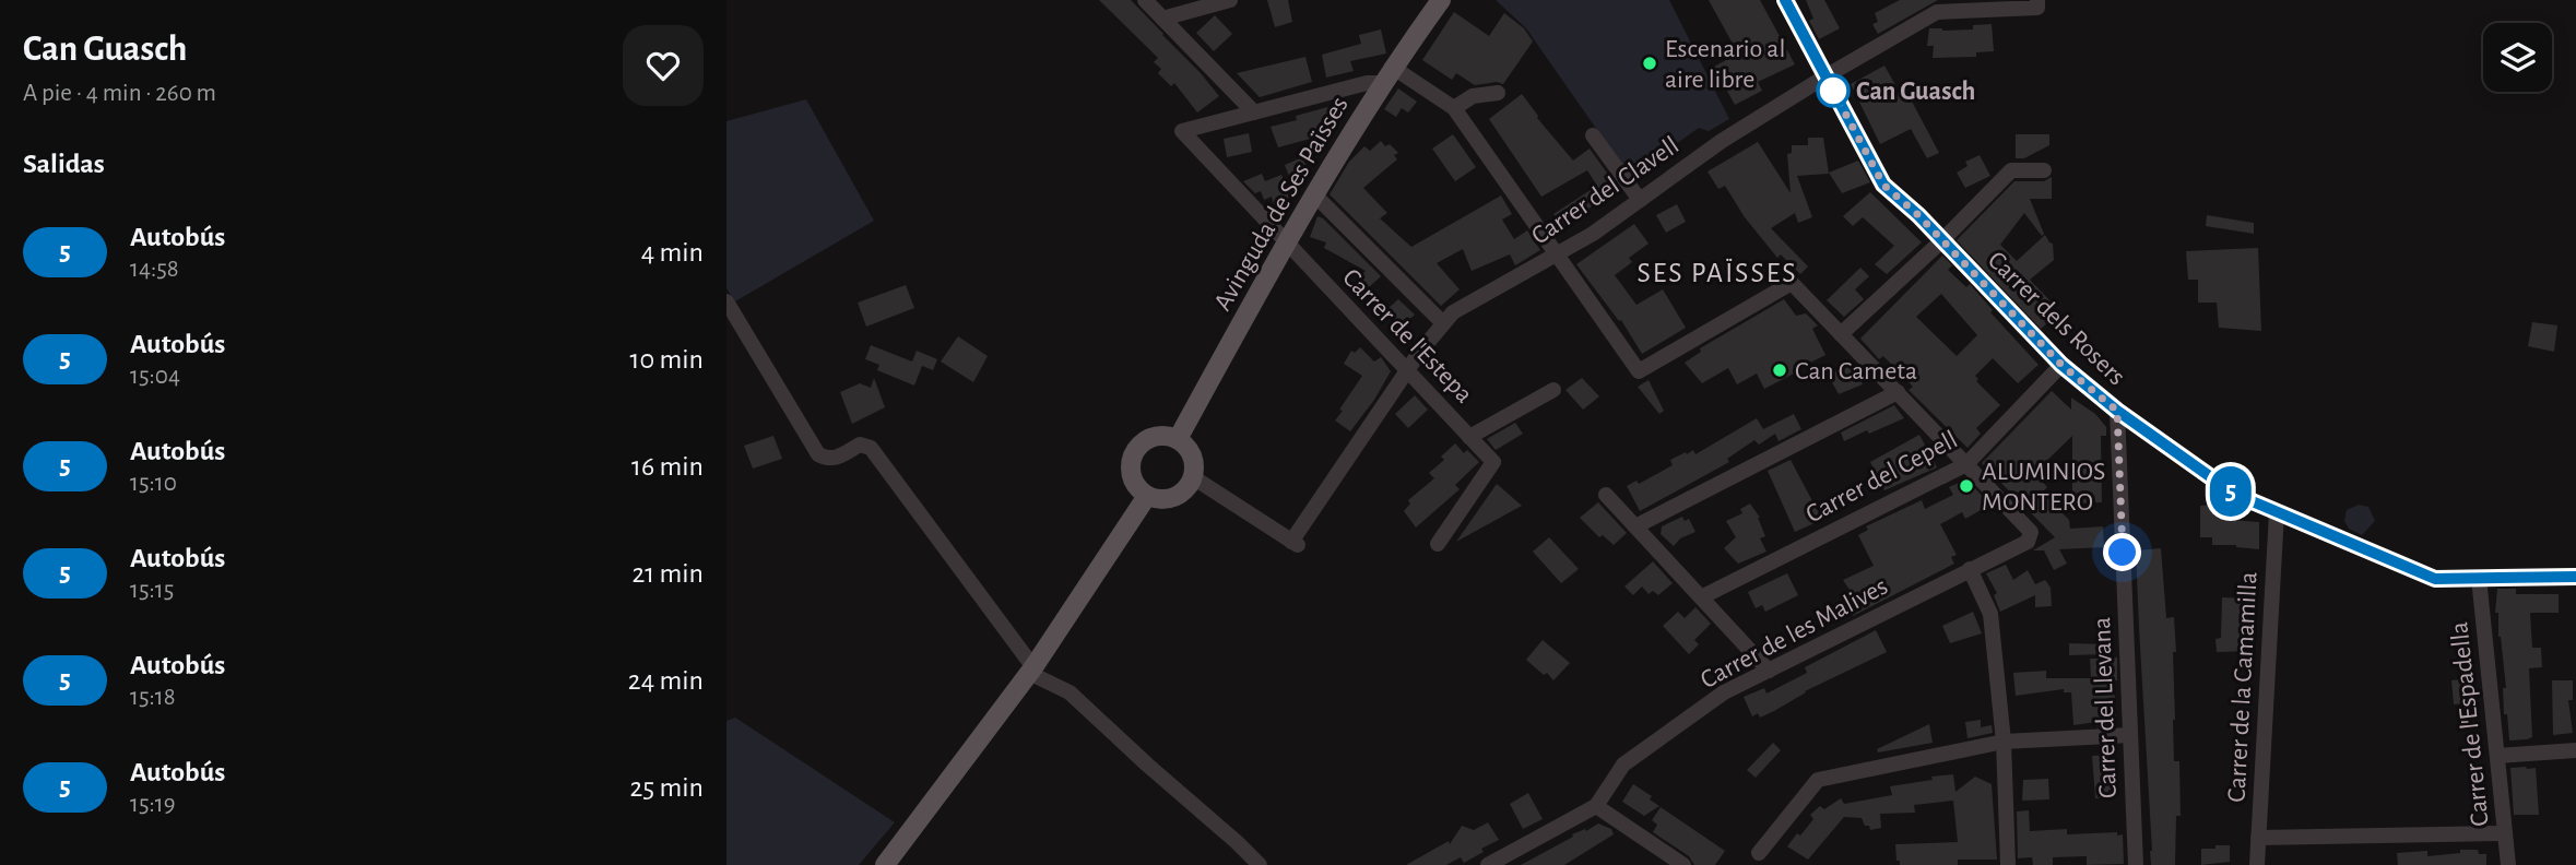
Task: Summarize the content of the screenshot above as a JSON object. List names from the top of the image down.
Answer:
{
  "streets": {
    "main road": ["Avinguda de Ses Païsses"],
    "street": [
      "Carrer del Clavell",
      "Carrer dels Rosers",
      "Carrer de l'Estepa",
      "Carrer del Cepell",
      "Carrer de les Malives",
      "Carrer de la Camamilla",
      "Carrer del Llevana",
      "Carrer de l'Espadella"
    ]
  },
  "crossings": [
    ["Carrer del Clavell", "Avinguda de Ses Païsses"],
    ["Carrer del Clavell", "Carrer dels Rosers"],
    ["Carrer del Clavell", "Carrer de l'Estepa"],
    ["Avinguda de Ses Païsses", "Carrer de l'Estepa"],
    ["Carrer dels Rosers", "Carrer del Cepell"],
    ["Carrer dels Rosers", "Carrer de la Camamilla"],
    ["Carrer dels Rosers", "Carrer del Llevana"],
    ["Carrer dels Rosers", "Carrer de l'Espadella"],
    ["Carrer del Cepell", "Carrer de les Malives"]
  ],
  "districts": ["SES PAÏSSES"],
  "places": [
    "Escenario al aire libre",
    "Can Guasch",
    "Can Cameta",
    "ALUMINIOS MONTERO"
  ],
  "lines": ["bus line 5"],
  "page": {
    "heading": [
      ["Can Guasch", "A pie · 4 min · 260 m"],
      "Salidas"
    ],
    "on_map": "5",
    "list": [
      {
        "mark": "5",
        "name": "Autobús",
        "note": "14:58",
        "value": "4 min"
      },
      {
        "mark": "5",
        "name": "Autobús",
        "note": "15:04",
        "value": "10 min"
      },
      {
        "mark": "5",
        "name": "Autobús",
        "note": "15:10",
        "value": "16 min"
      },
      {
        "mark": "5",
        "name": "Autobús",
        "note": "15:15",
        "value": "21 min"
      },
      {
        "mark": "5",
        "name": "Autobús",
        "note": "15:18",
        "value": "24 min"
      },
      {
        "mark": "5",
        "name": "Autobús",
        "note": "15:19",
        "value": "25 min"
      }
    ]
  }
}
